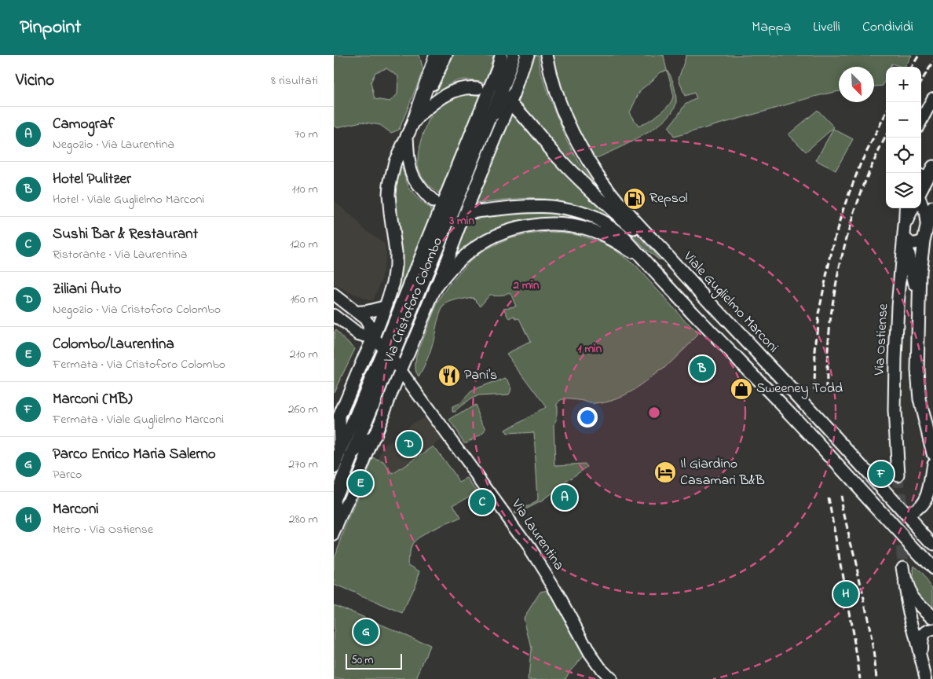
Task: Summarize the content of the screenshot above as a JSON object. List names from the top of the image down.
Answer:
{
  "streets": {
    "main road": [
      "Via Cristoforo Colombo",
      "Viale Guglielmo Marconi",
      "Via Ostiense",
      "Via Laurentina"
    ]
  },
  "crossings": [
    ["Via Cristoforo Colombo", "Via Laurentina"]
  ],
  "places": {
    "fuel station": ["Repsol"],
    "restaurant": ["Pani's"],
    "shop": ["Sweeney Todd"],
    "hotel": ["Il Giardino Casamari B&B"]
  },
  "scale_bar": "50 m",
  "north": "bottom right",
  "page": {
    "header": "Pinpoint",
    "nav": ["Mappa", "Livelli", "Condividi"],
    "heading": ["Vicino", "8 risultati"],
    "map_buttons": ["+", "−"],
    "list": [
      {
        "mark": "A",
        "name": "Camograf",
        "note": "Negozio · Via Laurentina",
        "value": "70 m"
      },
      {
        "mark": "B",
        "name": "Hotel Pulitzer",
        "note": "Hotel · Viale Guglielmo Marconi",
        "value": "110 m"
      },
      {
        "mark": "C",
        "name": "Sushi Bar & Restaurant",
        "note": "Ristorante · Via Laurentina",
        "value": "120 m"
      },
      {
        "mark": "D",
        "name": "Ziliani Auto",
        "note": "Negozio · Via Cristoforo Colombo",
        "value": "160 m"
      },
      {
        "mark": "E",
        "name": "Colombo/Laurentina",
        "note": "Fermata · Via Cristoforo Colombo",
        "value": "210 m"
      },
      {
        "mark": "F",
        "name": "Marconi (MB)",
        "note": "Fermata · Viale Guglielmo Marconi",
        "value": "260 m"
      },
      {
        "mark": "G",
        "name": "Parco Enrico Maria Salerno",
        "note": "Parco",
        "value": "270 m"
      },
      {
        "mark": "H",
        "name": "Marconi",
        "note": "Metro · Via Ostiense",
        "value": "280 m"
      }
    ],
    "pins": [
      "B",
      "D",
      "F",
      "E",
      "A",
      "C",
      "H",
      "G"
    ],
    "scale": "50 m"
  },
  "rings": ["3 min", "2 min", "1 min"]
}
